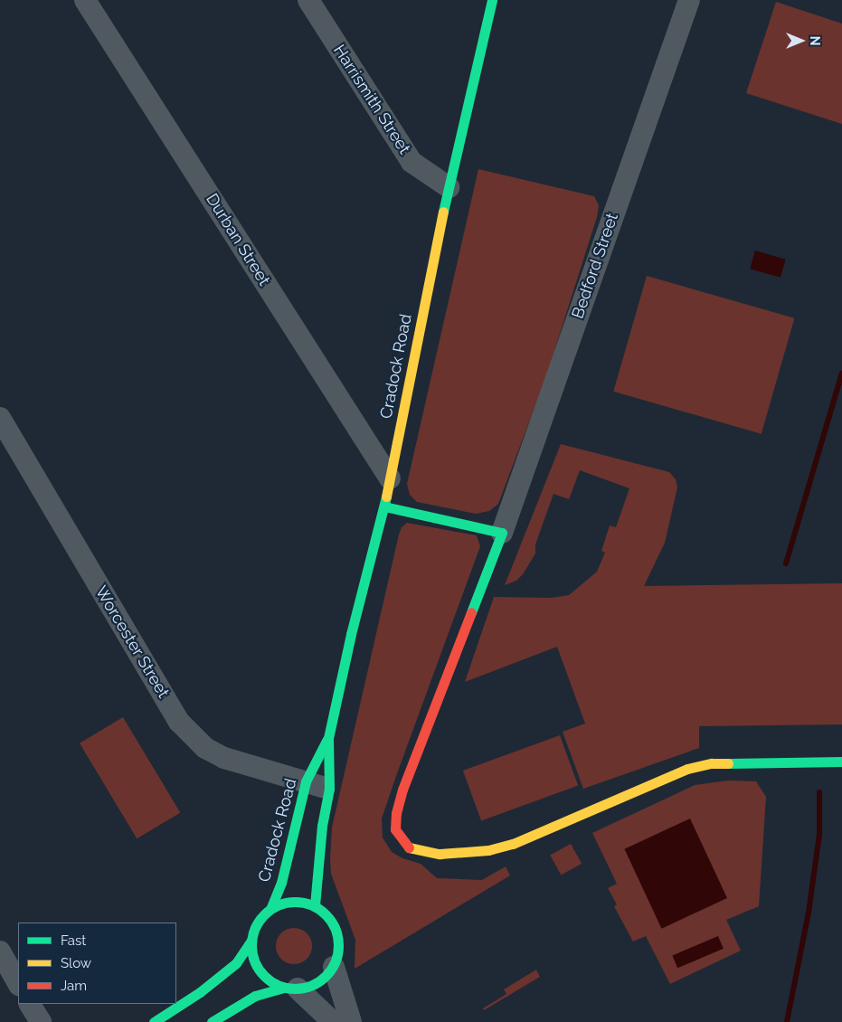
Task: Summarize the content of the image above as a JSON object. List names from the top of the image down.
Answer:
{
  "streets": {
    "main road": ["Cradock Road"],
    "street": [
      "Harrismith Street",
      "Durban Street",
      "Bedford Street",
      "Worcester Street"
    ]
  },
  "crossings": [
    ["Harrismith Street", "Cradock Road"],
    ["Durban Street", "Cradock Road"],
    ["Cradock Road", "Worcester Street"]
  ],
  "legend": ["Fast", "Slow", "Jam"],
  "north": "right"
}
